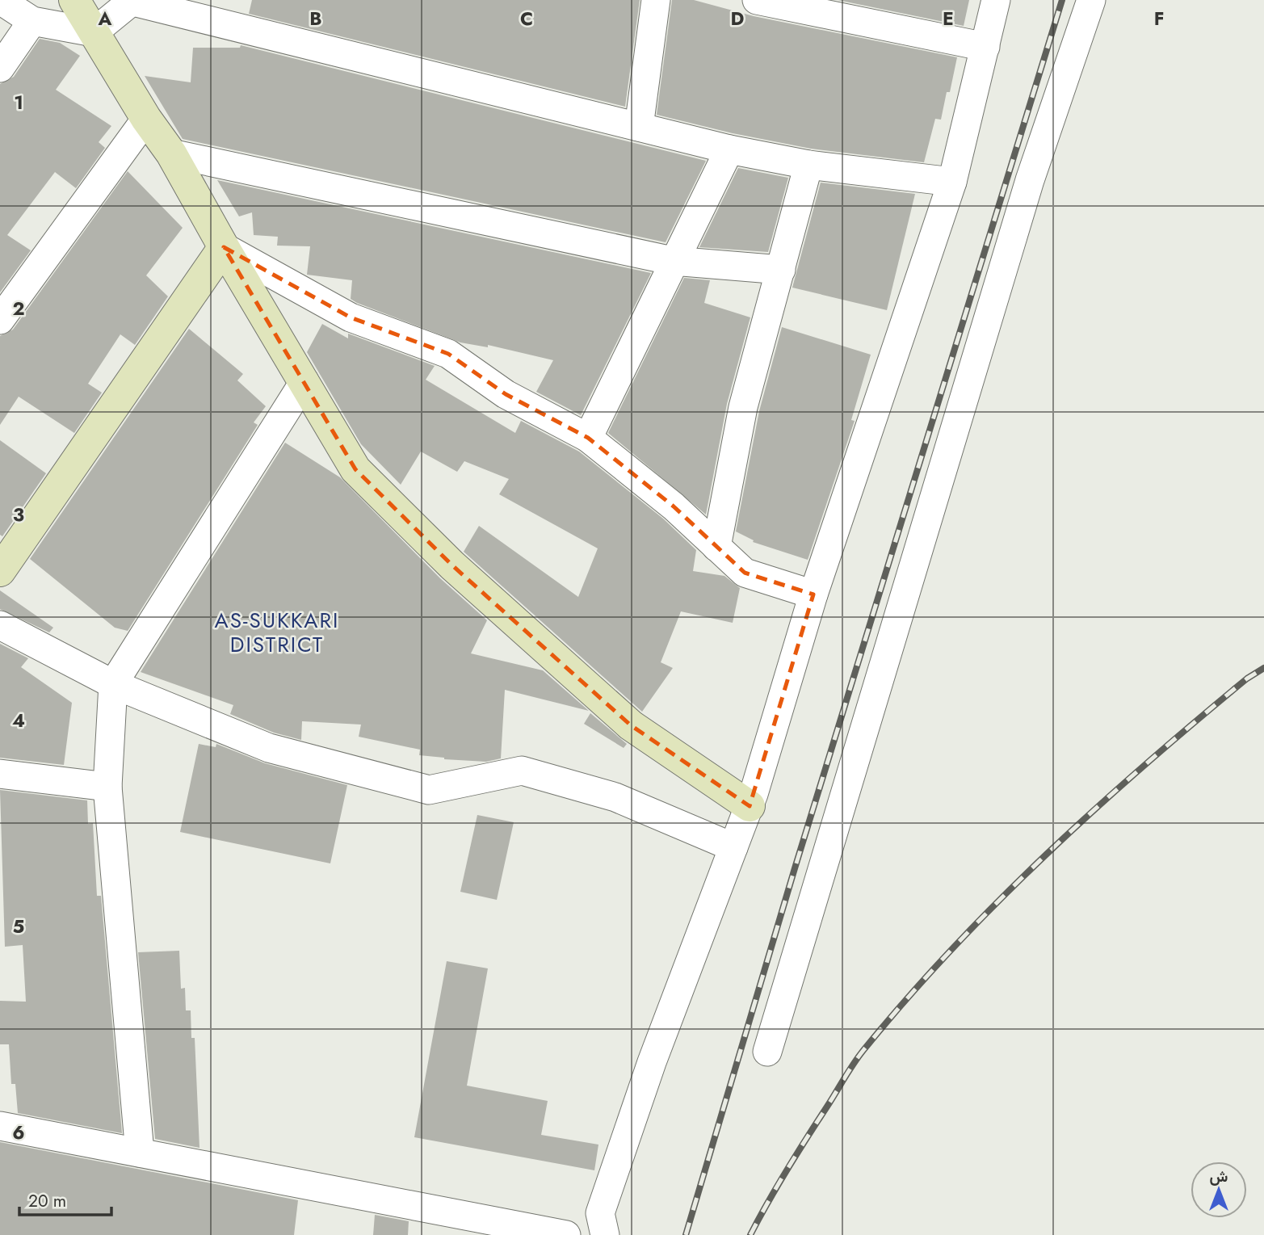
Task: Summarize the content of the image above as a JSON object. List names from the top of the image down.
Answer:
{
  "districts": ["AS-SUKKARI DISTRICT"],
  "scale_bar": "20 m",
  "north": "top",
  "grid": {
    "columns": [
      "A",
      "B",
      "C",
      "D",
      "E",
      "F"
    ],
    "rows": [
      "1",
      "2",
      "3",
      "4",
      "5",
      "6"
    ]
  }
}
